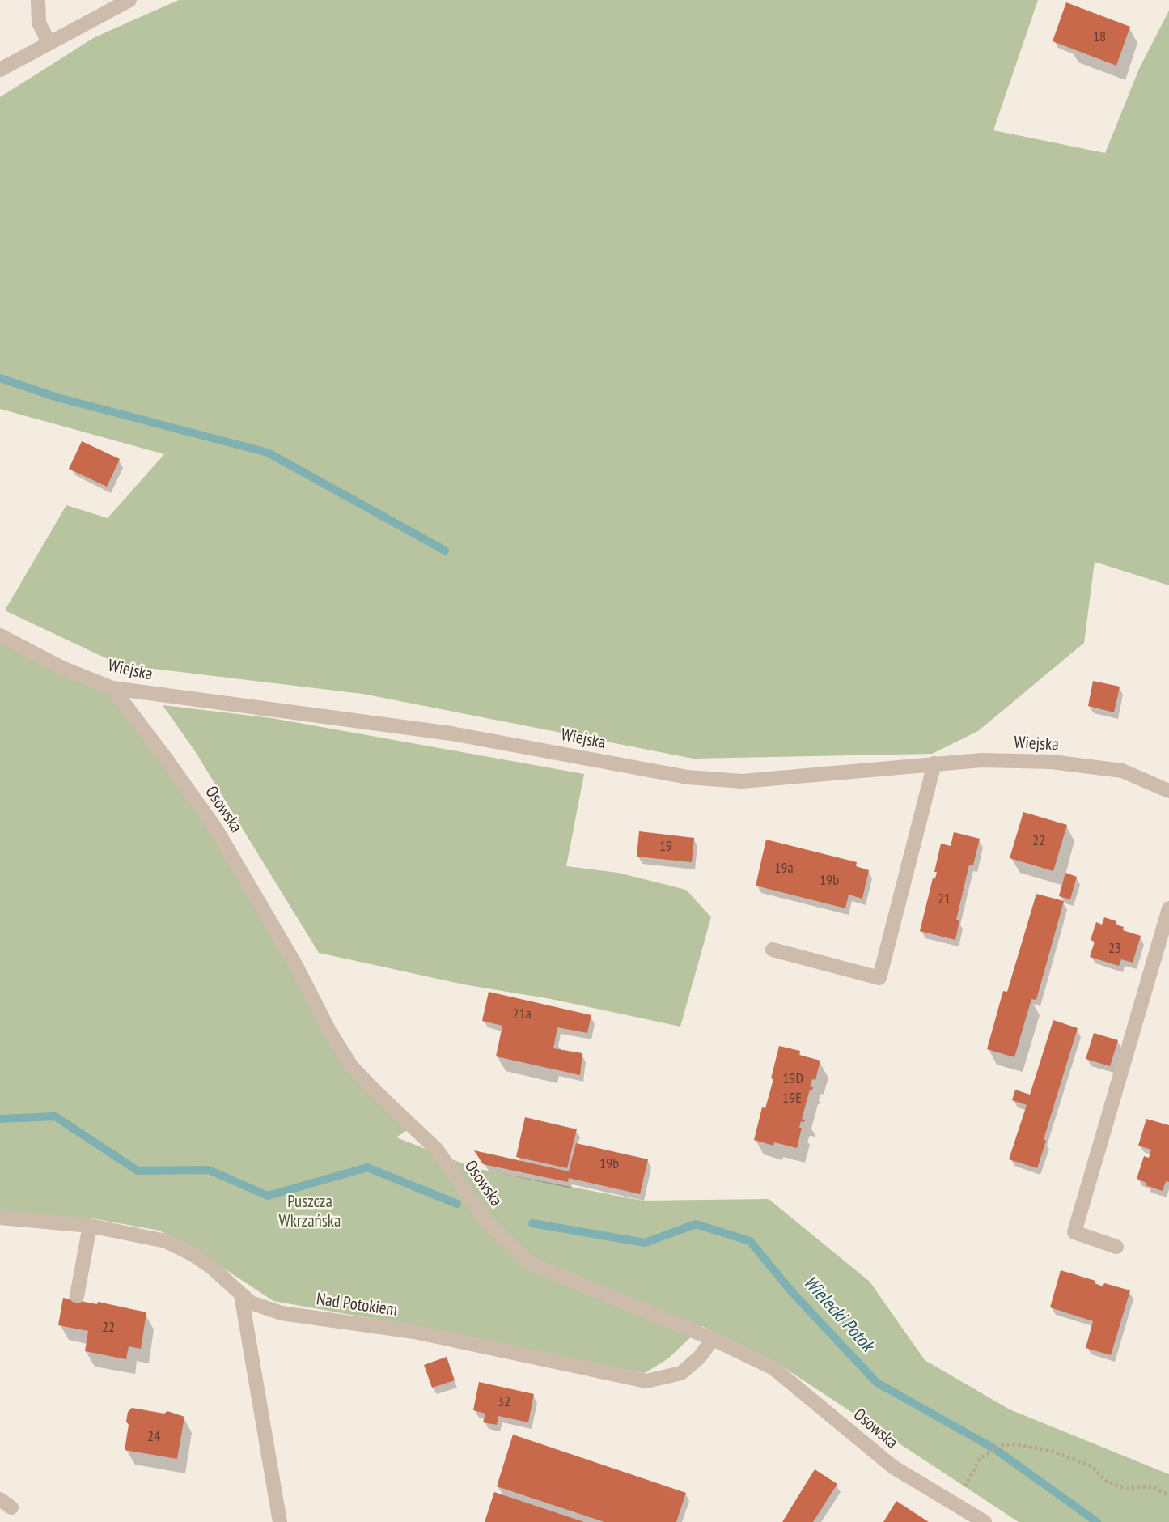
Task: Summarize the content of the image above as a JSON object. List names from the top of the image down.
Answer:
{
  "streets": {
    "street": ["Wiejska", "Osowska", "Nad Potokiem"]
  },
  "crossings": [
    ["Wiejska", "Osowska"],
    ["Osowska", "Nad Potokiem"]
  ],
  "water": ["Wielecki Potok"],
  "parks": ["Puszcza Wkrzańska"],
  "house_numbers": [
    "18",
    "22",
    "19",
    "19a",
    "19b",
    "21",
    "23",
    "21a",
    "19D",
    "19E",
    "19b",
    "22",
    "32",
    "24"
  ]
}
